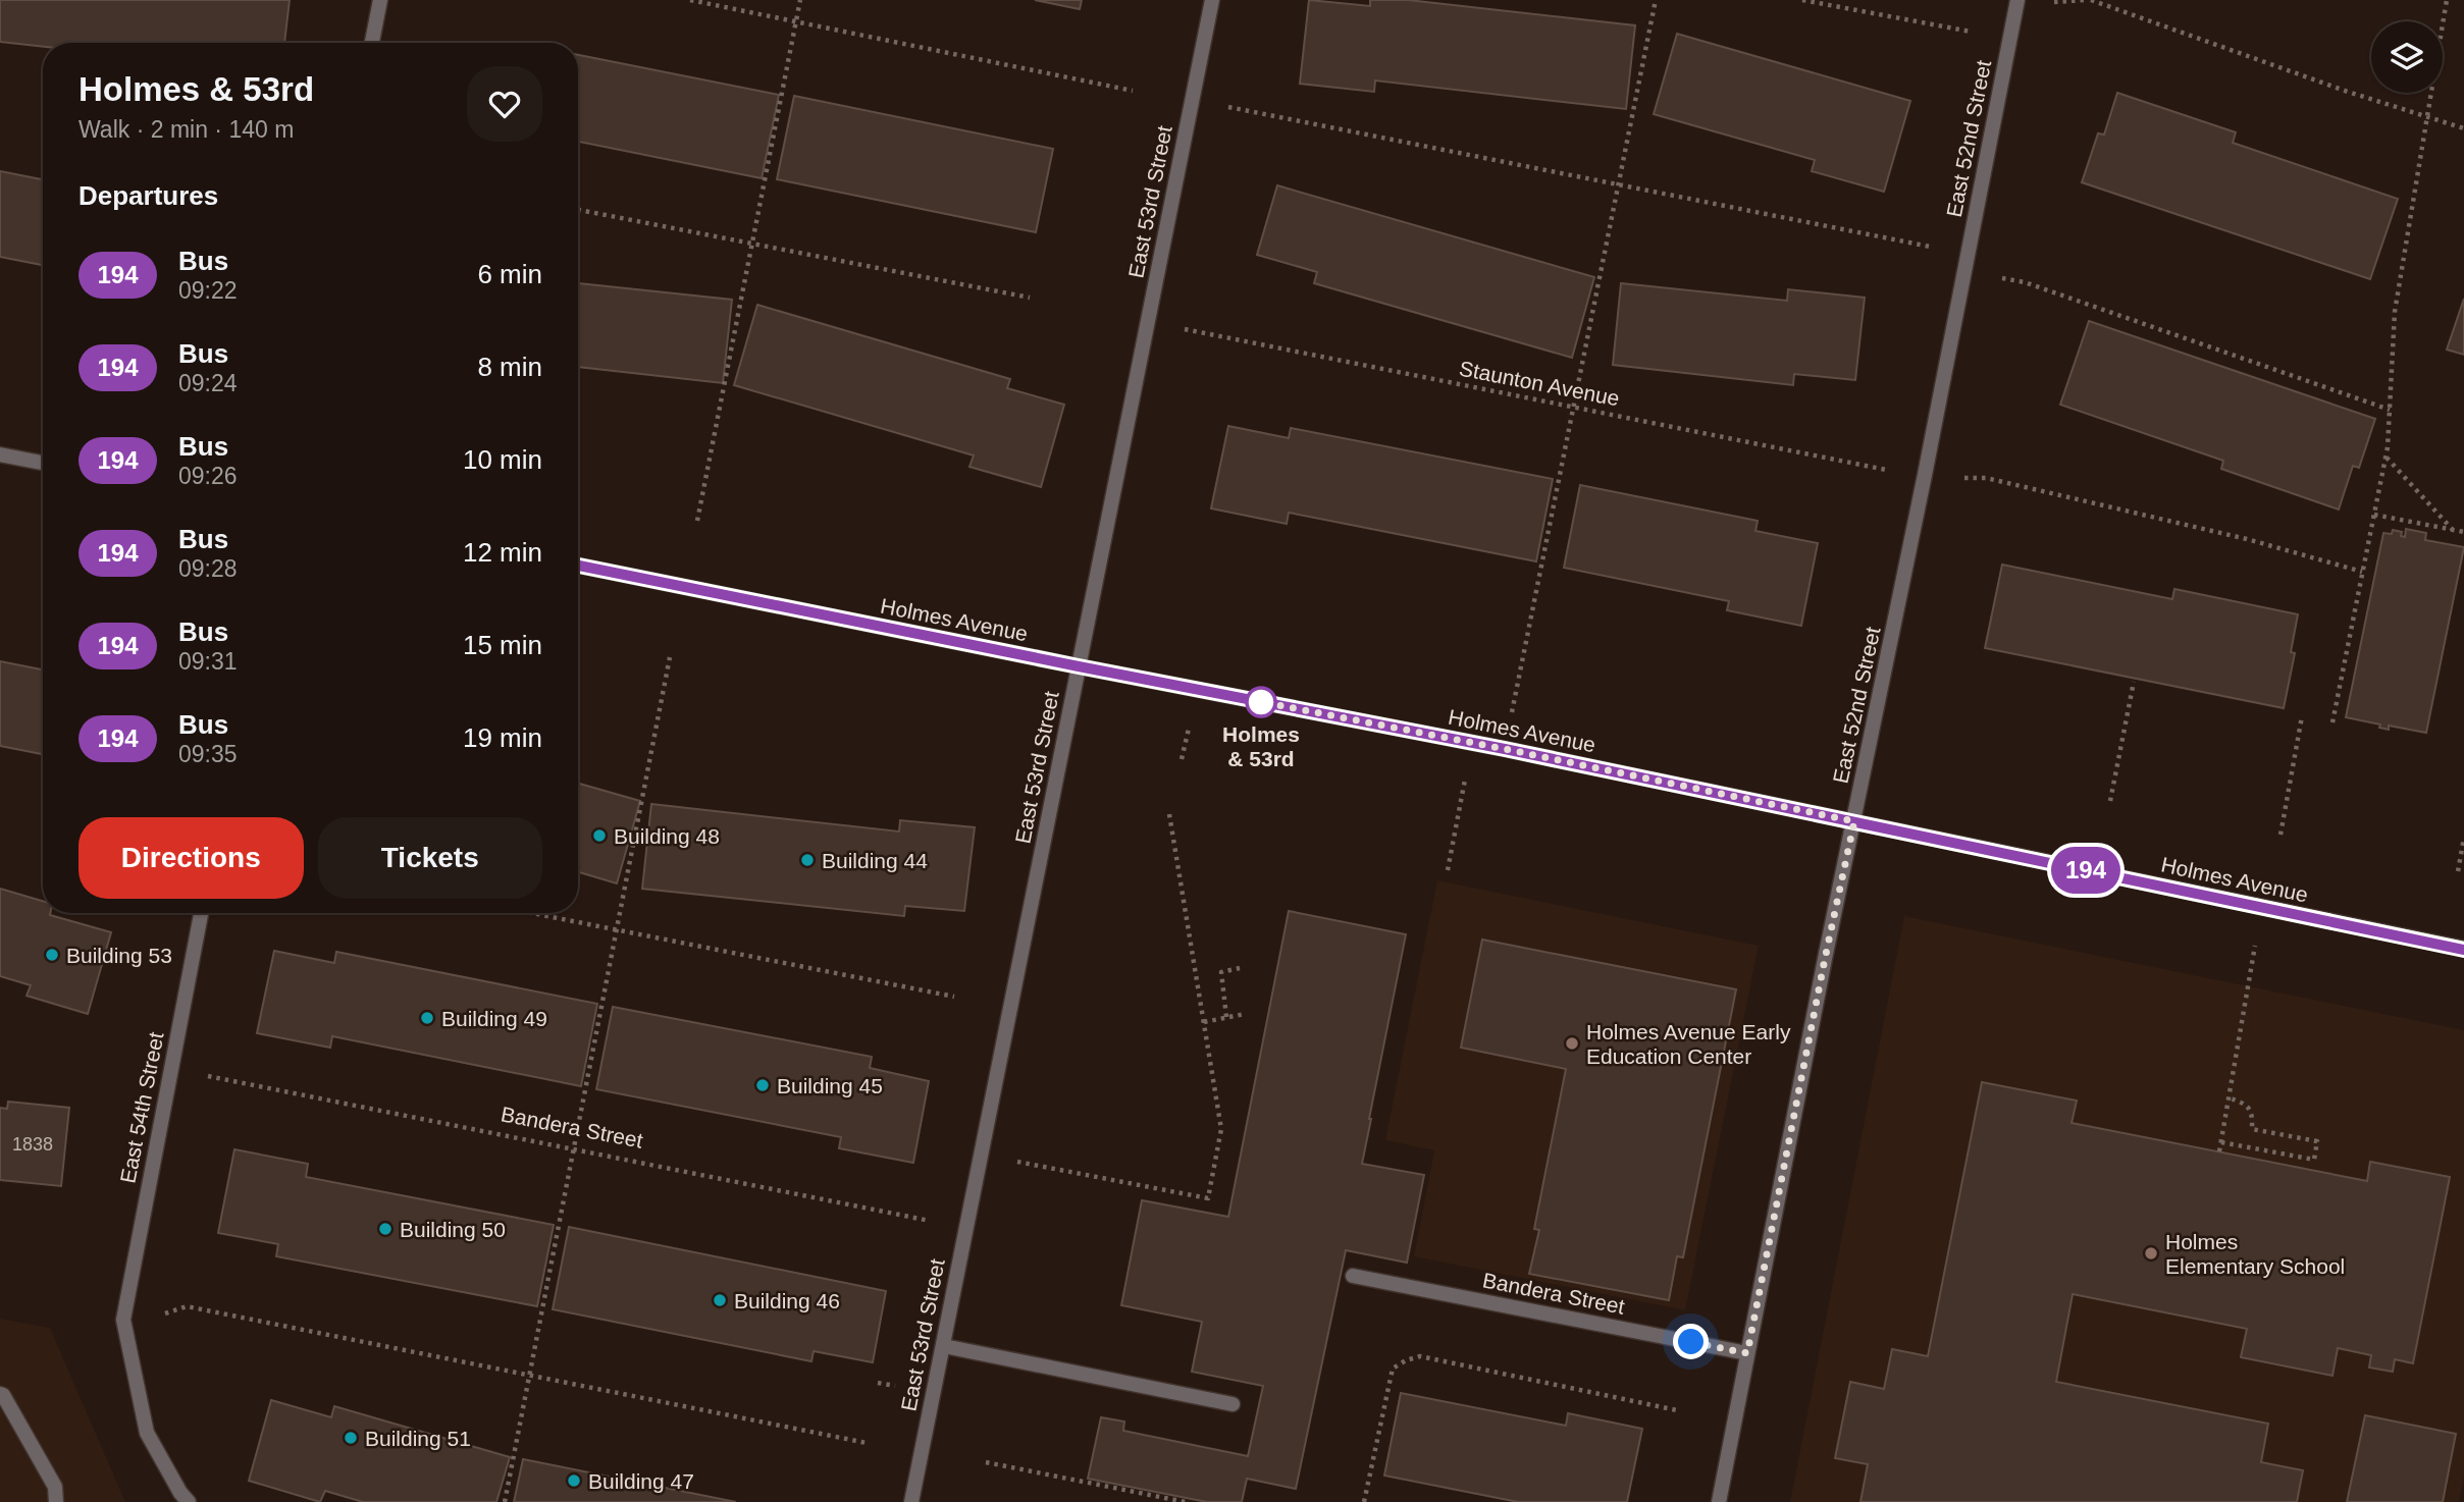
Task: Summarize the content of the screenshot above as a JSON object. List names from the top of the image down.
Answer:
{
  "streets": {
    "street": [
      "East 52nd Street",
      "East 53rd Street",
      "Holmes Avenue",
      "East 54th Street",
      "Bandera Street"
    ],
    "path": ["Staunton Avenue"]
  },
  "crossings": [
    ["East 52nd Street", "Holmes Avenue"],
    ["East 52nd Street", "Bandera Street"],
    ["East 53rd Street", "Holmes Avenue"]
  ],
  "places": [
    "Holmes & 53rd",
    "Building 48",
    "Building 44",
    "Building 53",
    "Building 49",
    "Holmes Avenue Early Education Center",
    "Building 45",
    "Building 50",
    "Holmes Elementary School",
    "Building 46",
    "Building 51",
    "Building 47"
  ],
  "lines": ["bus line 194"],
  "house_numbers": ["1838"],
  "page": {
    "on_map": "194",
    "heading": [
      ["Holmes & 53rd", "Walk · 2 min · 140 m"],
      "Departures"
    ],
    "list": [
      {
        "mark": "194",
        "name": "Bus",
        "note": "09:22",
        "value": "6 min"
      },
      {
        "mark": "194",
        "name": "Bus",
        "note": "09:24",
        "value": "8 min"
      },
      {
        "mark": "194",
        "name": "Bus",
        "note": "09:26",
        "value": "10 min"
      },
      {
        "mark": "194",
        "name": "Bus",
        "note": "09:28",
        "value": "12 min"
      },
      {
        "mark": "194",
        "name": "Bus",
        "note": "09:31",
        "value": "15 min"
      },
      {
        "mark": "194",
        "name": "Bus",
        "note": "09:35",
        "value": "19 min"
      }
    ],
    "buttons": ["Directions", "Tickets"]
  }
}
